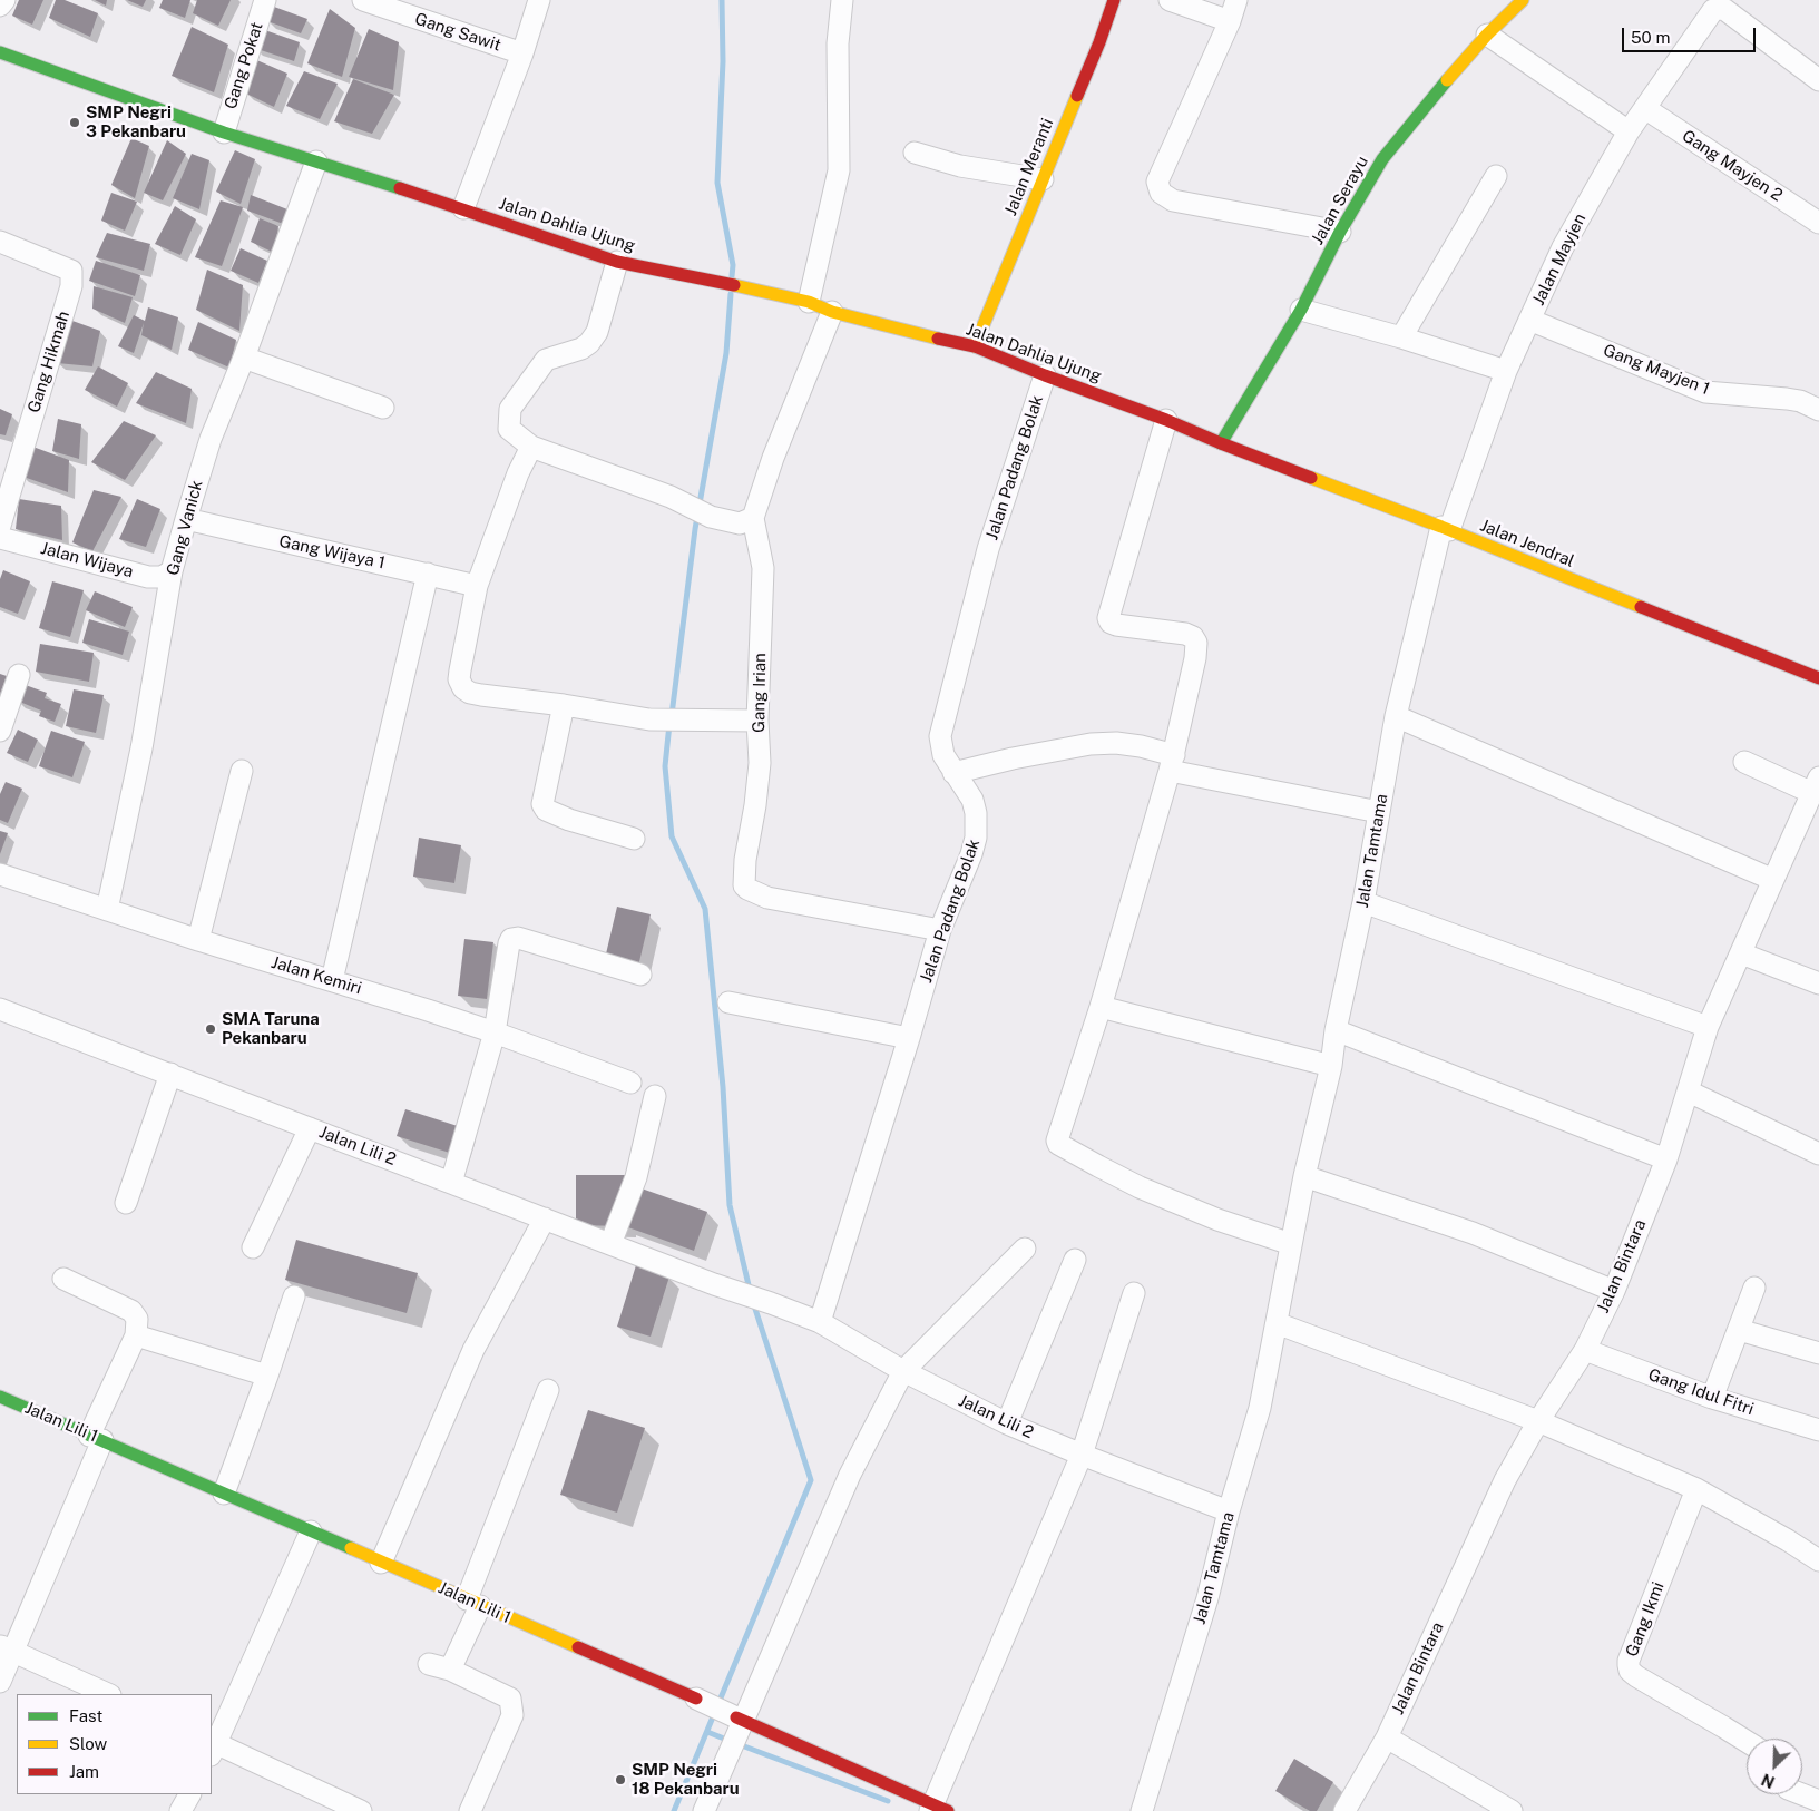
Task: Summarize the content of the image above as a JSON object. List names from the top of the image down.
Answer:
{
  "streets": {
    "main road": [
      "Jalan Meranti",
      "Jalan Serayu",
      "Jalan Dahlia Ujung",
      "Jalan Jendral",
      "Jalan Lili 1"
    ],
    "street": [
      "Gang Sawit",
      "Gang Pokat",
      "Gang Mayjen 2",
      "Jalan Mayjen",
      "Gang Hikmah",
      "Gang Mayjen 1",
      "Jalan Padang Bolak",
      "Gang Vanick",
      "Gang Wijaya 1",
      "Jalan Wijaya",
      "Gang Irian",
      "Jalan Tamtama",
      "Jalan Kemiri",
      "Jalan Lili 2",
      "Jalan Bintara",
      "Gang Idul Fitri",
      "Gang Ikmi"
    ]
  },
  "crossings": [
    ["Gang Sawit", "Jalan Dahlia Ujung"],
    ["Gang Pokat", "Jalan Dahlia Ujung"],
    ["Gang Mayjen 2", "Jalan Mayjen"],
    ["Jalan Meranti", "Jalan Dahlia Ujung"],
    ["Jalan Serayu", "Jalan Dahlia Ujung"],
    ["Jalan Serayu", "Jalan Jendral"],
    ["Jalan Dahlia Ujung", "Jalan Padang Bolak"],
    ["Jalan Dahlia Ujung", "Gang Vanick"],
    ["Jalan Dahlia Ujung", "Jalan Jendral"],
    ["Jalan Dahlia Ujung", "Gang Irian"],
    ["Jalan Mayjen", "Gang Mayjen 1"],
    ["Jalan Mayjen", "Jalan Jendral"],
    ["Jalan Mayjen", "Jalan Tamtama"],
    ["Jalan Padang Bolak", "Gang Irian"],
    ["Jalan Padang Bolak", "Jalan Lili 2"],
    ["Gang Vanick", "Gang Wijaya 1"],
    ["Gang Vanick", "Jalan Wijaya"],
    ["Gang Vanick", "Jalan Kemiri"],
    ["Jalan Jendral", "Jalan Tamtama"],
    ["Jalan Tamtama", "Jalan Lili 2"],
    ["Jalan Bintara", "Gang Idul Fitri"]
  ],
  "places": ["SMP Negri 3 Pekanbaru", "SMA Taruna Pekanbaru", "SMP Negri 18 Pekanbaru"],
  "legend": ["Fast", "Slow", "Jam"],
  "scale_bar": "50 m",
  "north": "bottom left"
}
